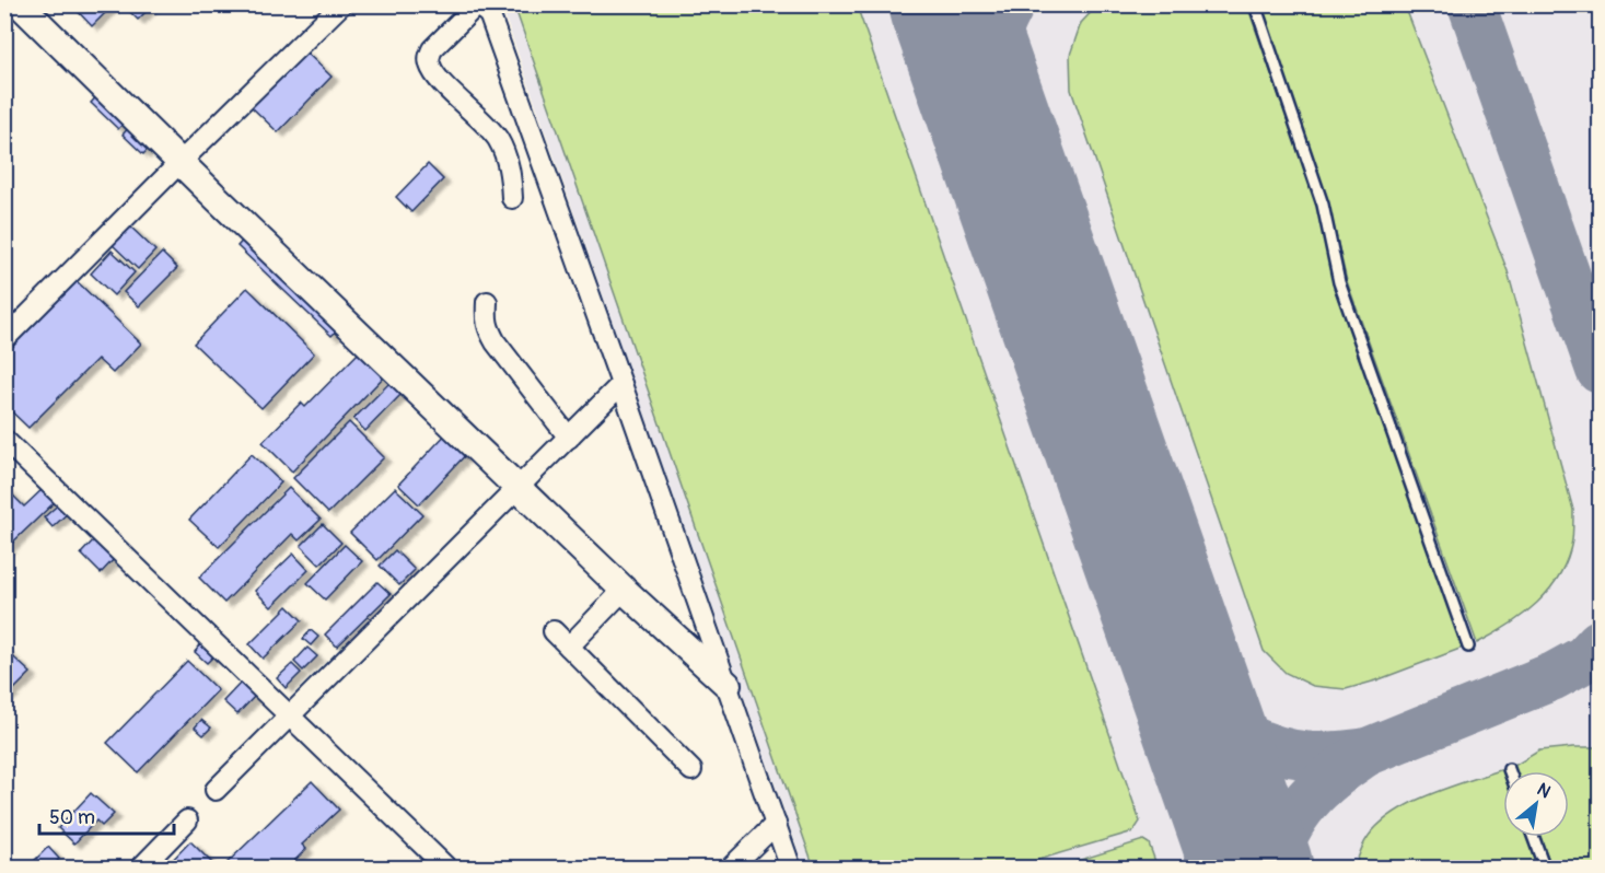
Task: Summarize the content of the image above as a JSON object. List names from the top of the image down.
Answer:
{
  "scale_bar": "50 m",
  "north": "top right"
}
